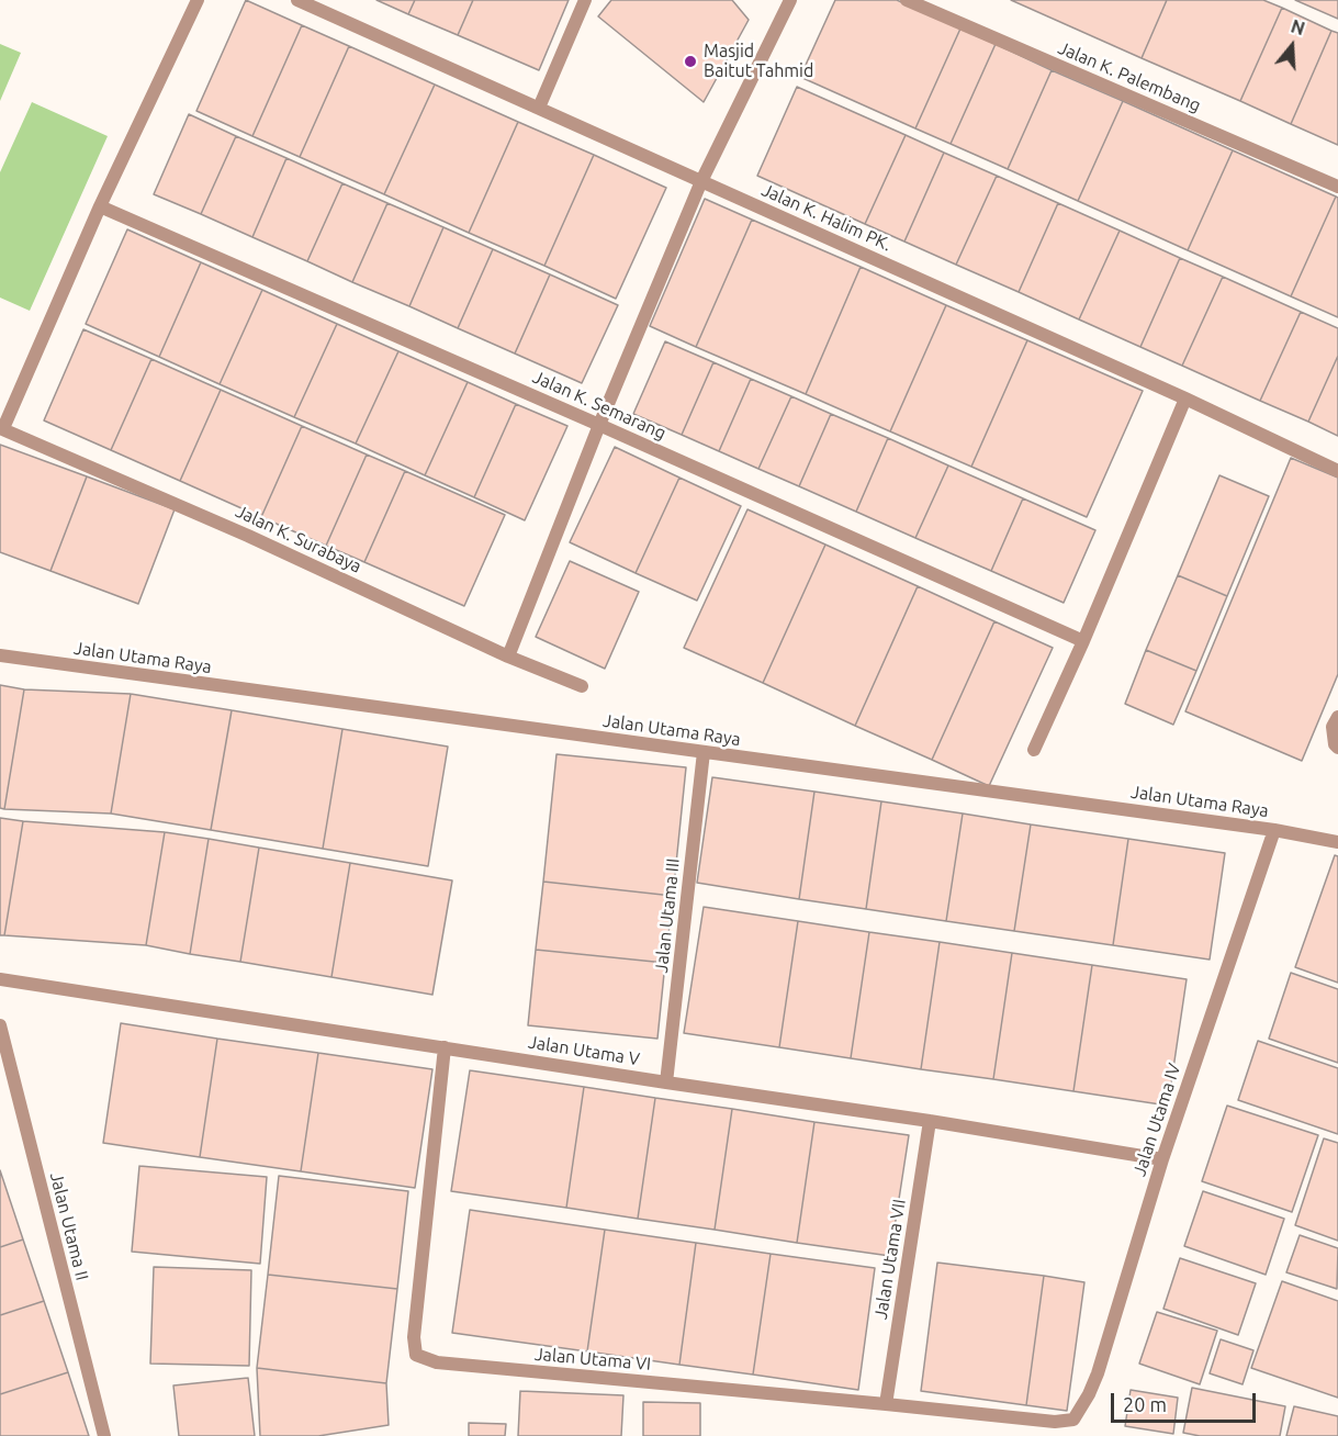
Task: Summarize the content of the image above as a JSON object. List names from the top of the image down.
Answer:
{
  "streets": {
    "street": [
      "Jalan K. Palembang",
      "Jalan K. Halim PK.",
      "Jalan K. Semarang",
      "Jalan K. Surabaya",
      "Jalan Utama Raya",
      "Jalan Utama III",
      "Jalan Utama V",
      "Jalan Utama IV",
      "Jalan Utama II",
      "Jalan Utama VII",
      "Jalan Utama VI"
    ]
  },
  "crossings": [
    ["Jalan Utama Raya", "Jalan Utama III"],
    ["Jalan Utama Raya", "Jalan Utama IV"],
    ["Jalan Utama III", "Jalan Utama V"],
    ["Jalan Utama V", "Jalan Utama IV"],
    ["Jalan Utama V", "Jalan Utama VII"],
    ["Jalan Utama V", "Jalan Utama VI"],
    ["Jalan Utama IV", "Jalan Utama VI"],
    ["Jalan Utama VII", "Jalan Utama VI"]
  ],
  "places": ["Masjid Baitut Tahmid"],
  "scale_bar": "20 m",
  "north": "top"
}
